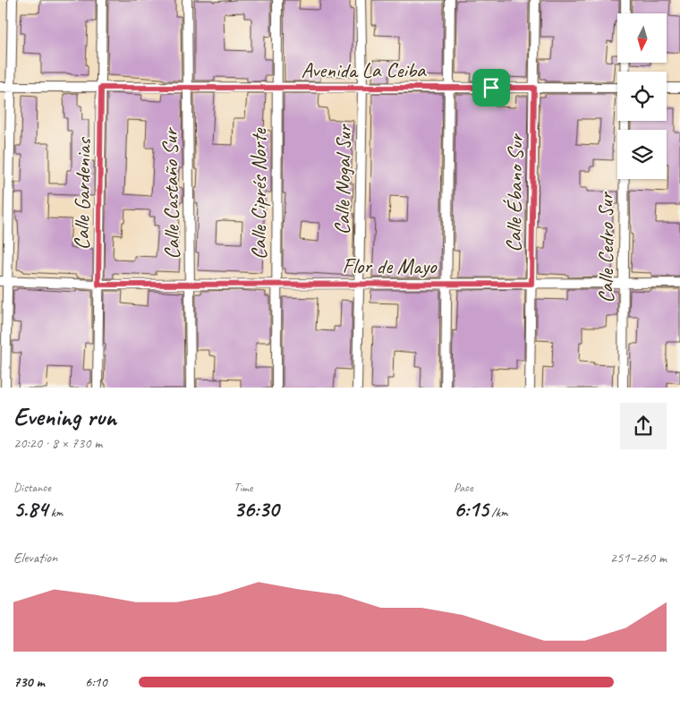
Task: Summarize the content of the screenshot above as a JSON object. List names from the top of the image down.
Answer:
{
  "streets": {
    "street": [
      "Avenida La Ceiba",
      "Calle Nogal Sur",
      "Calle Ébano Sur",
      "Calle Gardenias",
      "Calle Castaño Sur",
      "Calle Ciprés Norte",
      "Calle Cedro Sur",
      "Flor de Mayo"
    ]
  },
  "crossings": [
    ["Avenida La Ceiba", "Calle Nogal Sur"],
    ["Avenida La Ceiba", "Calle Ébano Sur"],
    ["Avenida La Ceiba", "Calle Gardenias"],
    ["Avenida La Ceiba", "Calle Castaño Sur"],
    ["Avenida La Ceiba", "Calle Ciprés Norte"],
    ["Calle Nogal Sur", "Flor de Mayo"],
    ["Calle Ébano Sur", "Flor de Mayo"],
    ["Calle Gardenias", "Flor de Mayo"],
    ["Calle Castaño Sur", "Flor de Mayo"],
    ["Calle Ciprés Norte", "Flor de Mayo"],
    ["Calle Cedro Sur", "Flor de Mayo"]
  ],
  "north": "bottom",
  "page": {
    "heading": ["Evening run", "20:20 · 8 × 730 m"],
    "stats": [
      ["Distance", "5.84 km"],
      ["Time", "36:30"],
      ["Pace", "6:15 /km"]
    ],
    "chart": ["Elevation", "251–260 m"],
    "list": [
      {
        "name": "730 m",
        "note": "6:10"
      }
    ]
  }
}
